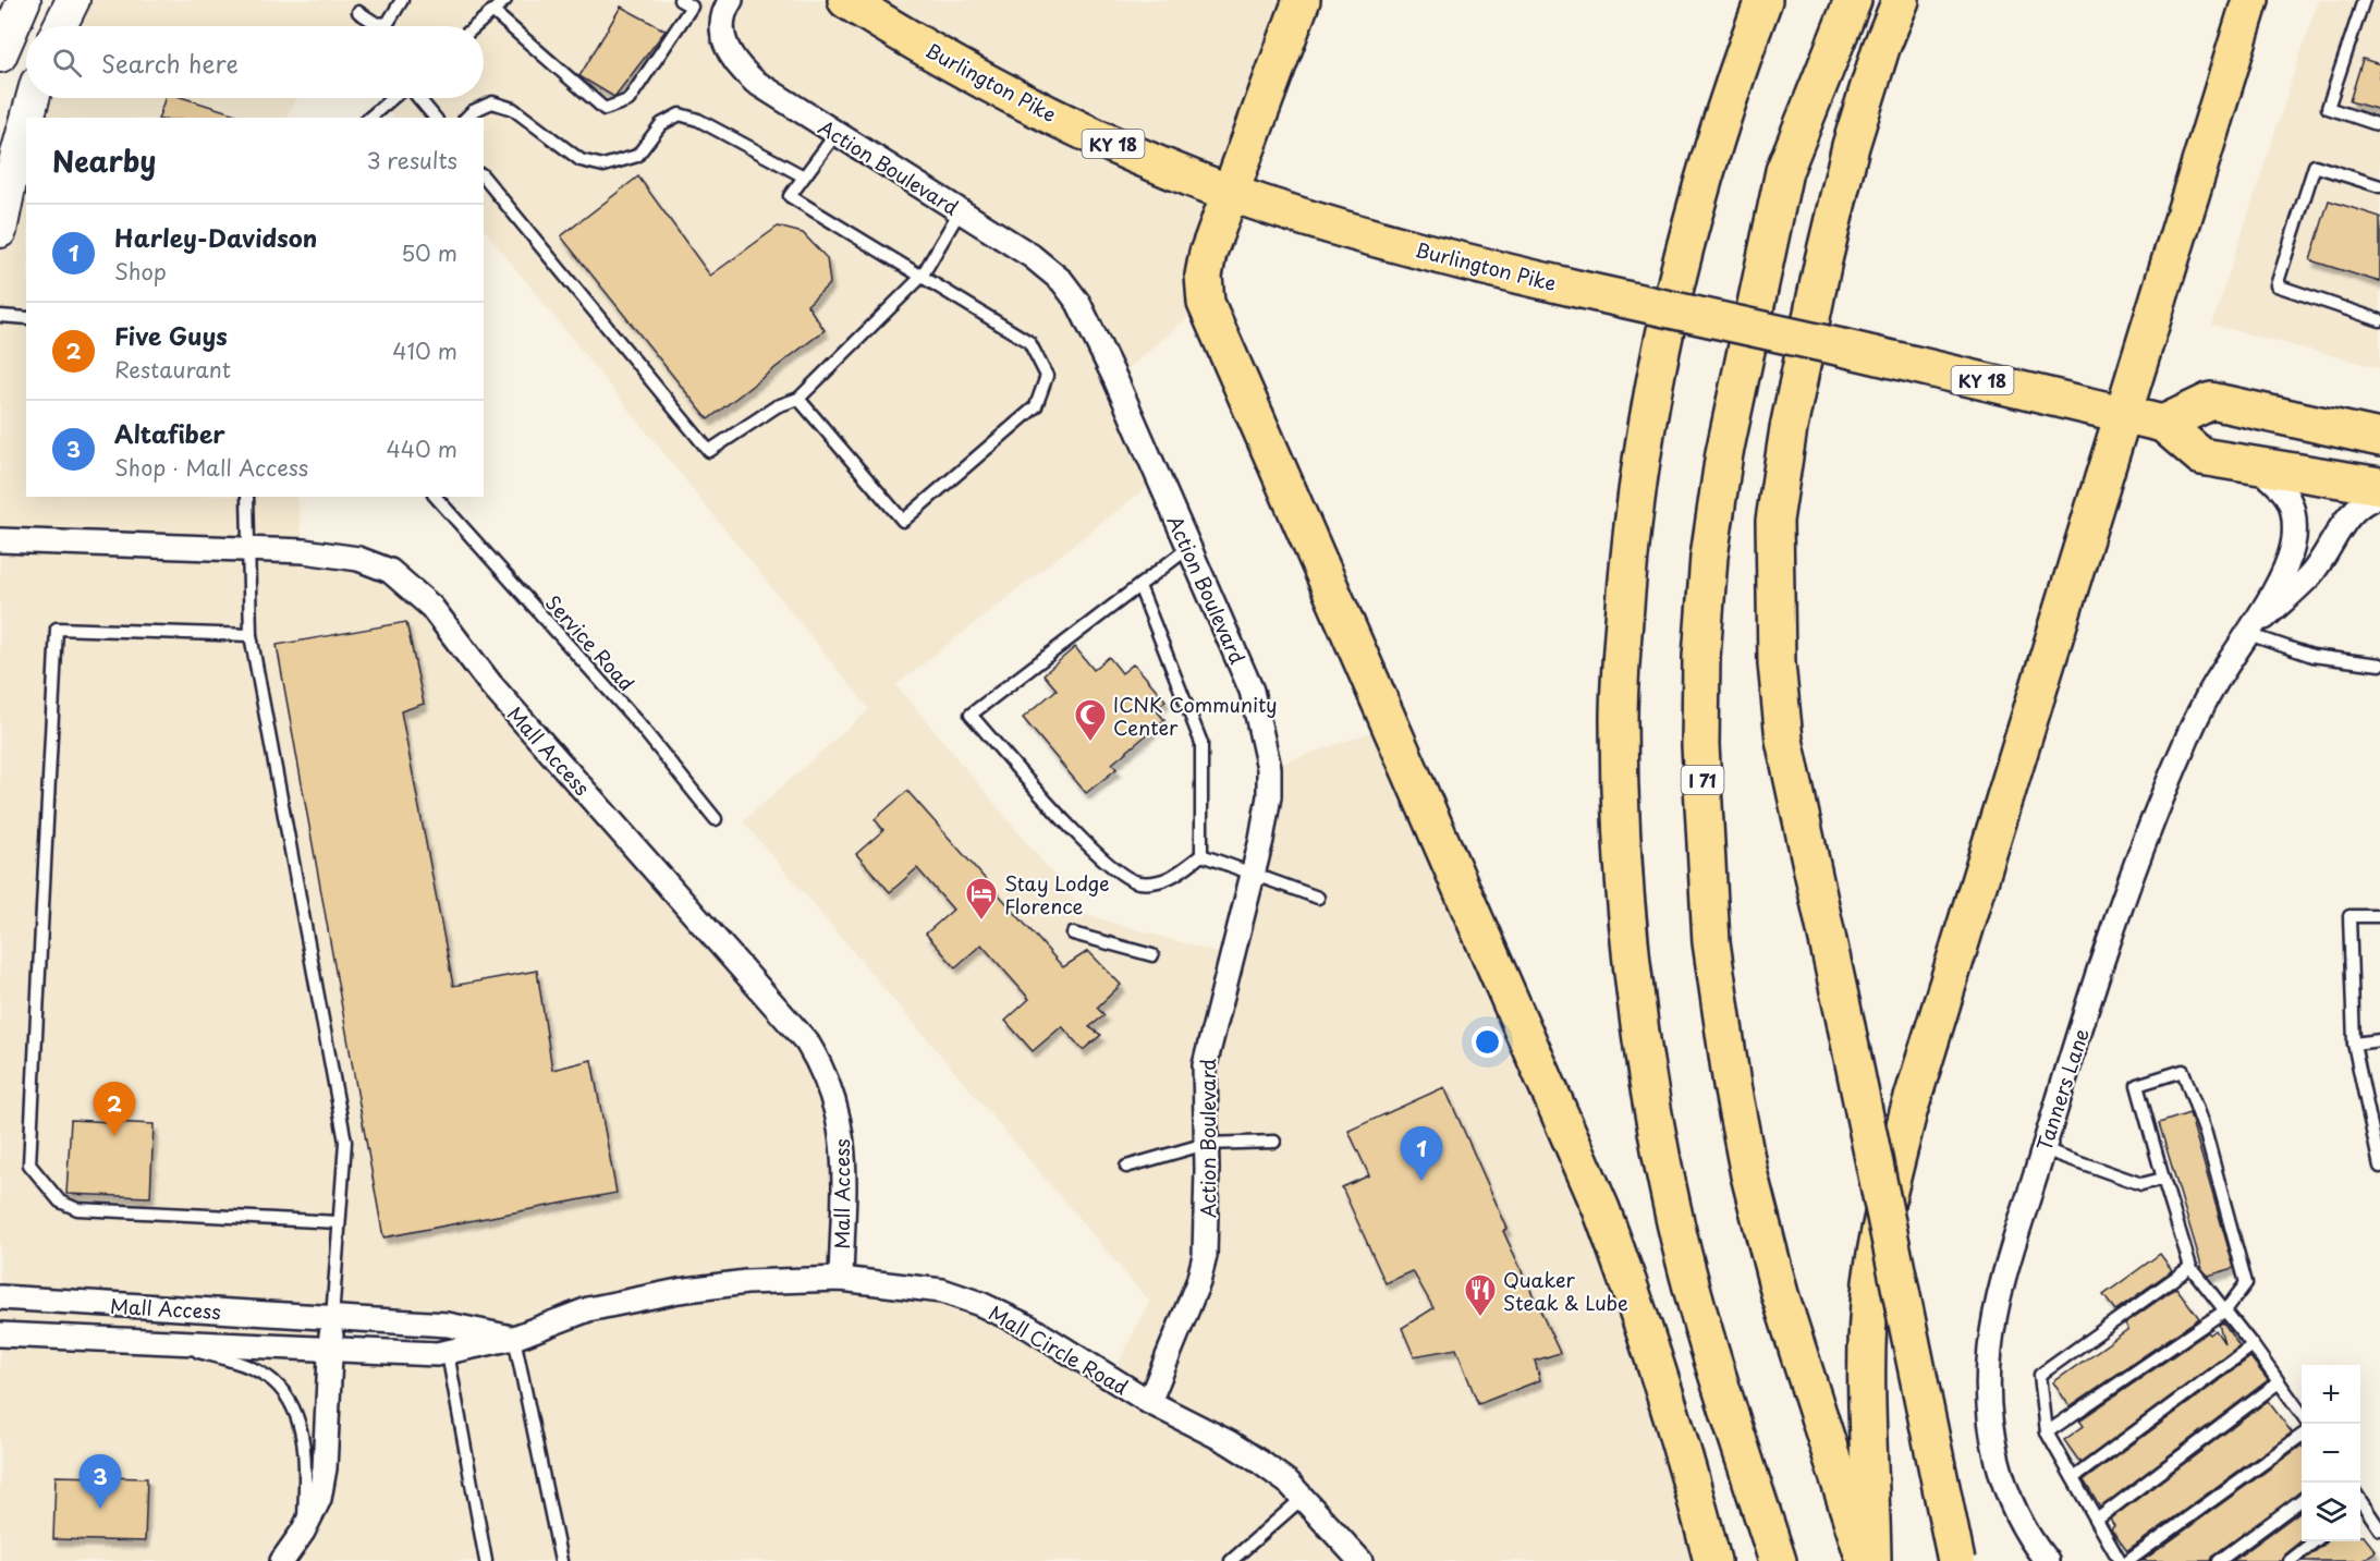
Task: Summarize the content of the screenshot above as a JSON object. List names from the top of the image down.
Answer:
{
  "streets": {
    "main road": ["Burlington Pike", "KY 18", "I 71"],
    "street": [
      "Action Boulevard",
      "Mall Access",
      "Tanners Lane",
      "Mall Circle Road"
    ],
    "lane": ["Service Road"]
  },
  "crossings": [
    ["Burlington Pike", "Tanners Lane"],
    ["Action Boulevard", "Mall Circle Road"],
    ["Mall Access", "Mall Circle Road"]
  ],
  "places": {
    "mosque": ["ICNK Community Center"],
    "hotel": ["Stay Lodge Florence"],
    "restaurant": ["Quaker Steak & Lube"]
  },
  "page": {
    "search": "Search here",
    "heading": ["Nearby", "3 results"],
    "list": [
      {
        "mark": "1",
        "name": "Harley-Davidson",
        "note": "Shop",
        "value": "50 m"
      },
      {
        "mark": "2",
        "name": "Five Guys",
        "note": "Restaurant",
        "value": "410 m"
      },
      {
        "mark": "3",
        "name": "Altafiber",
        "note": "Shop · Mall Access",
        "value": "440 m"
      }
    ],
    "pins": ["2", "1", "3"],
    "map_buttons": ["+", "−"]
  }
}
